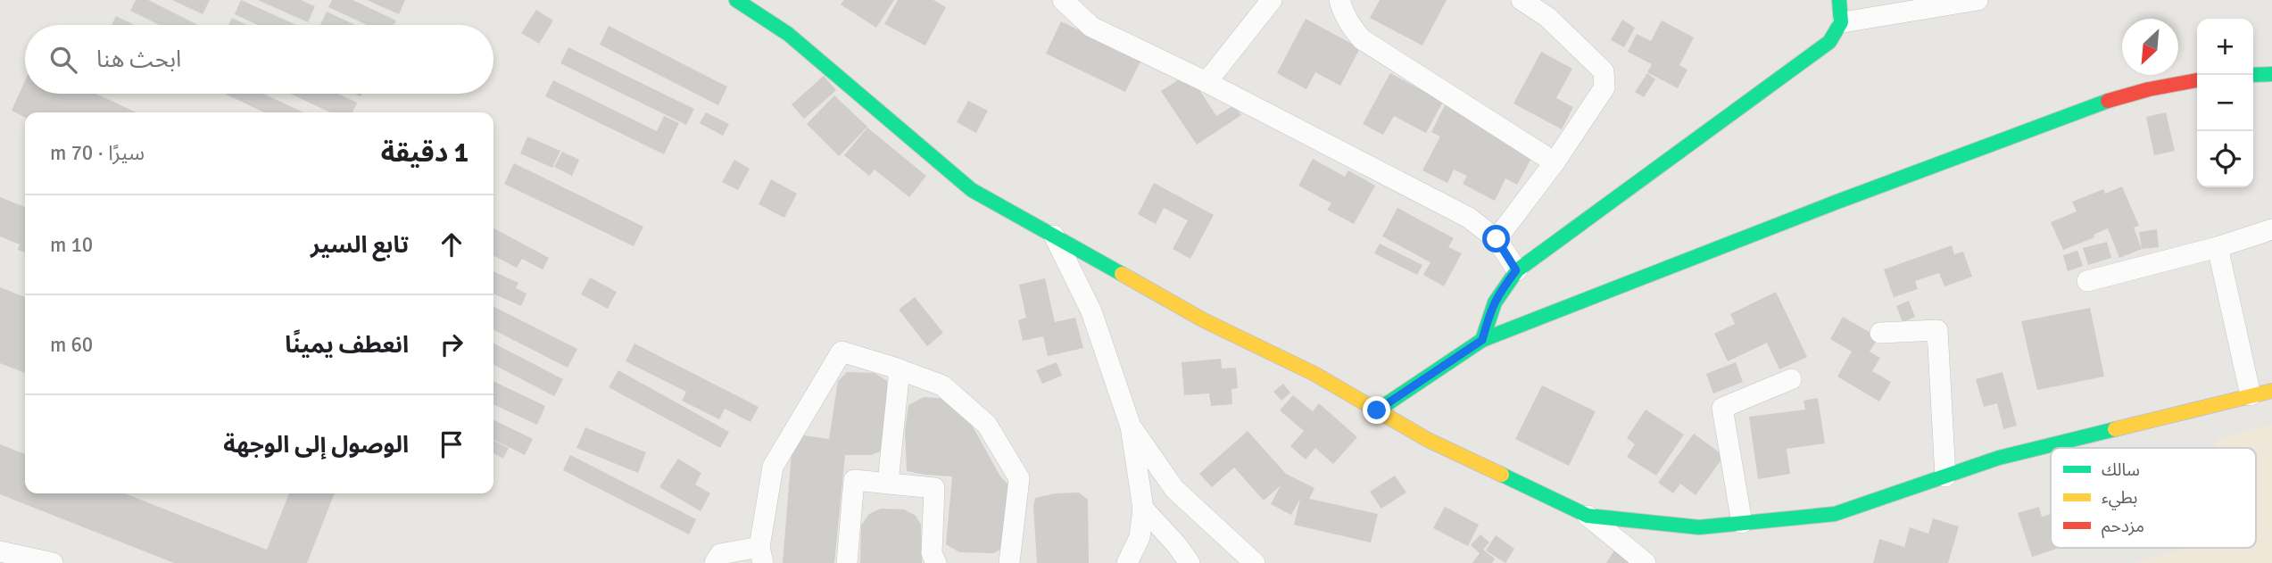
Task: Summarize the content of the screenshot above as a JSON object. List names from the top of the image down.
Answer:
{
  "legend": ["سالك", "بطيء", "مزدحم"],
  "north": "bottom left",
  "page": {
    "map_buttons": ["+", "−"],
    "search": "ابحث هنا",
    "heading": ["1 دقيقة", "سيرًا · 70 m"],
    "list": [
      ["تابع السير", "10 m"],
      ["انعطف يمينًا", "60 m"],
      "الوصول إلى الوجهة"
    ]
  }
}
